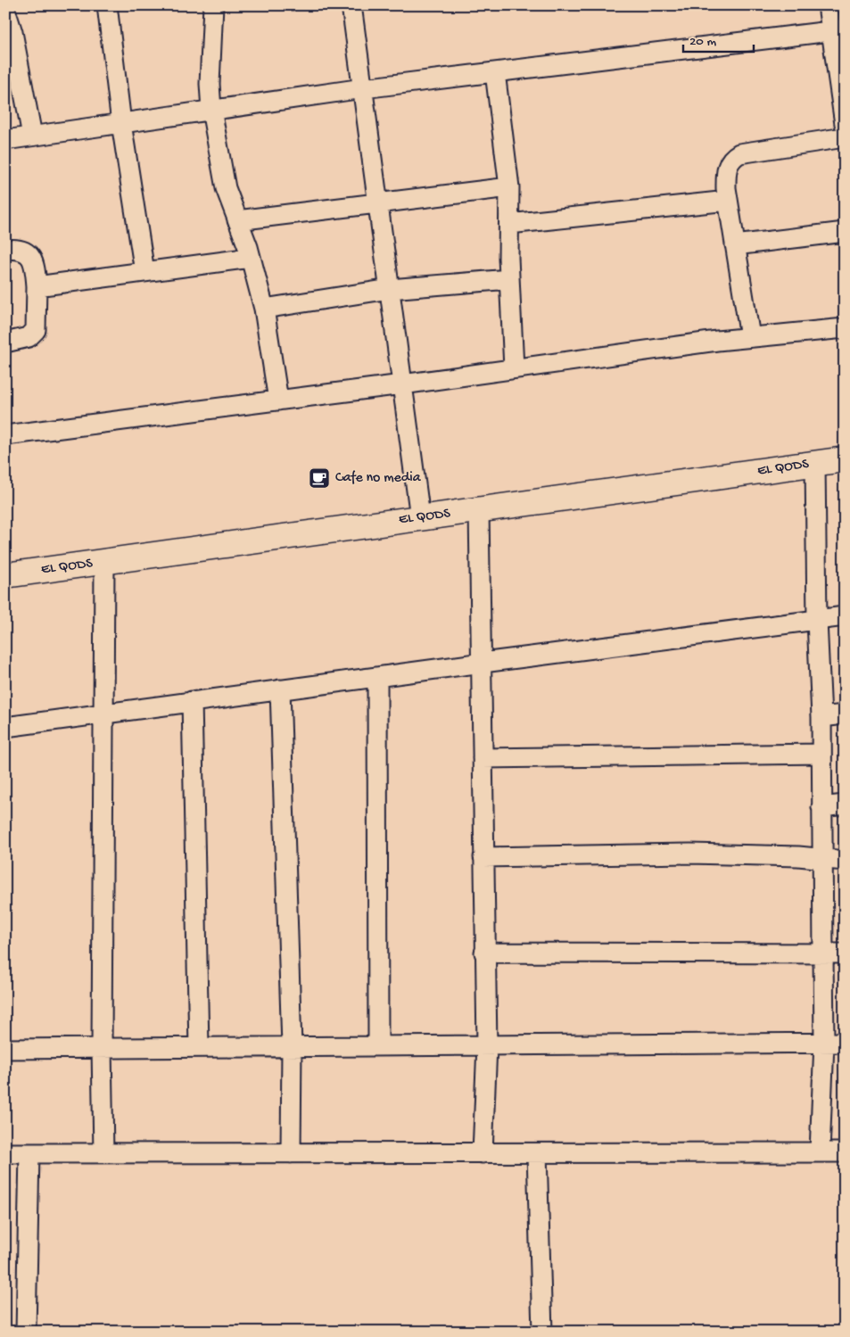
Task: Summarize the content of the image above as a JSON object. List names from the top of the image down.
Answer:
{
  "streets": {
    "street": ["EL QODS"]
  },
  "places": {
    "cafe": ["Cafe no media"]
  },
  "scale_bar": "20 m"
}
